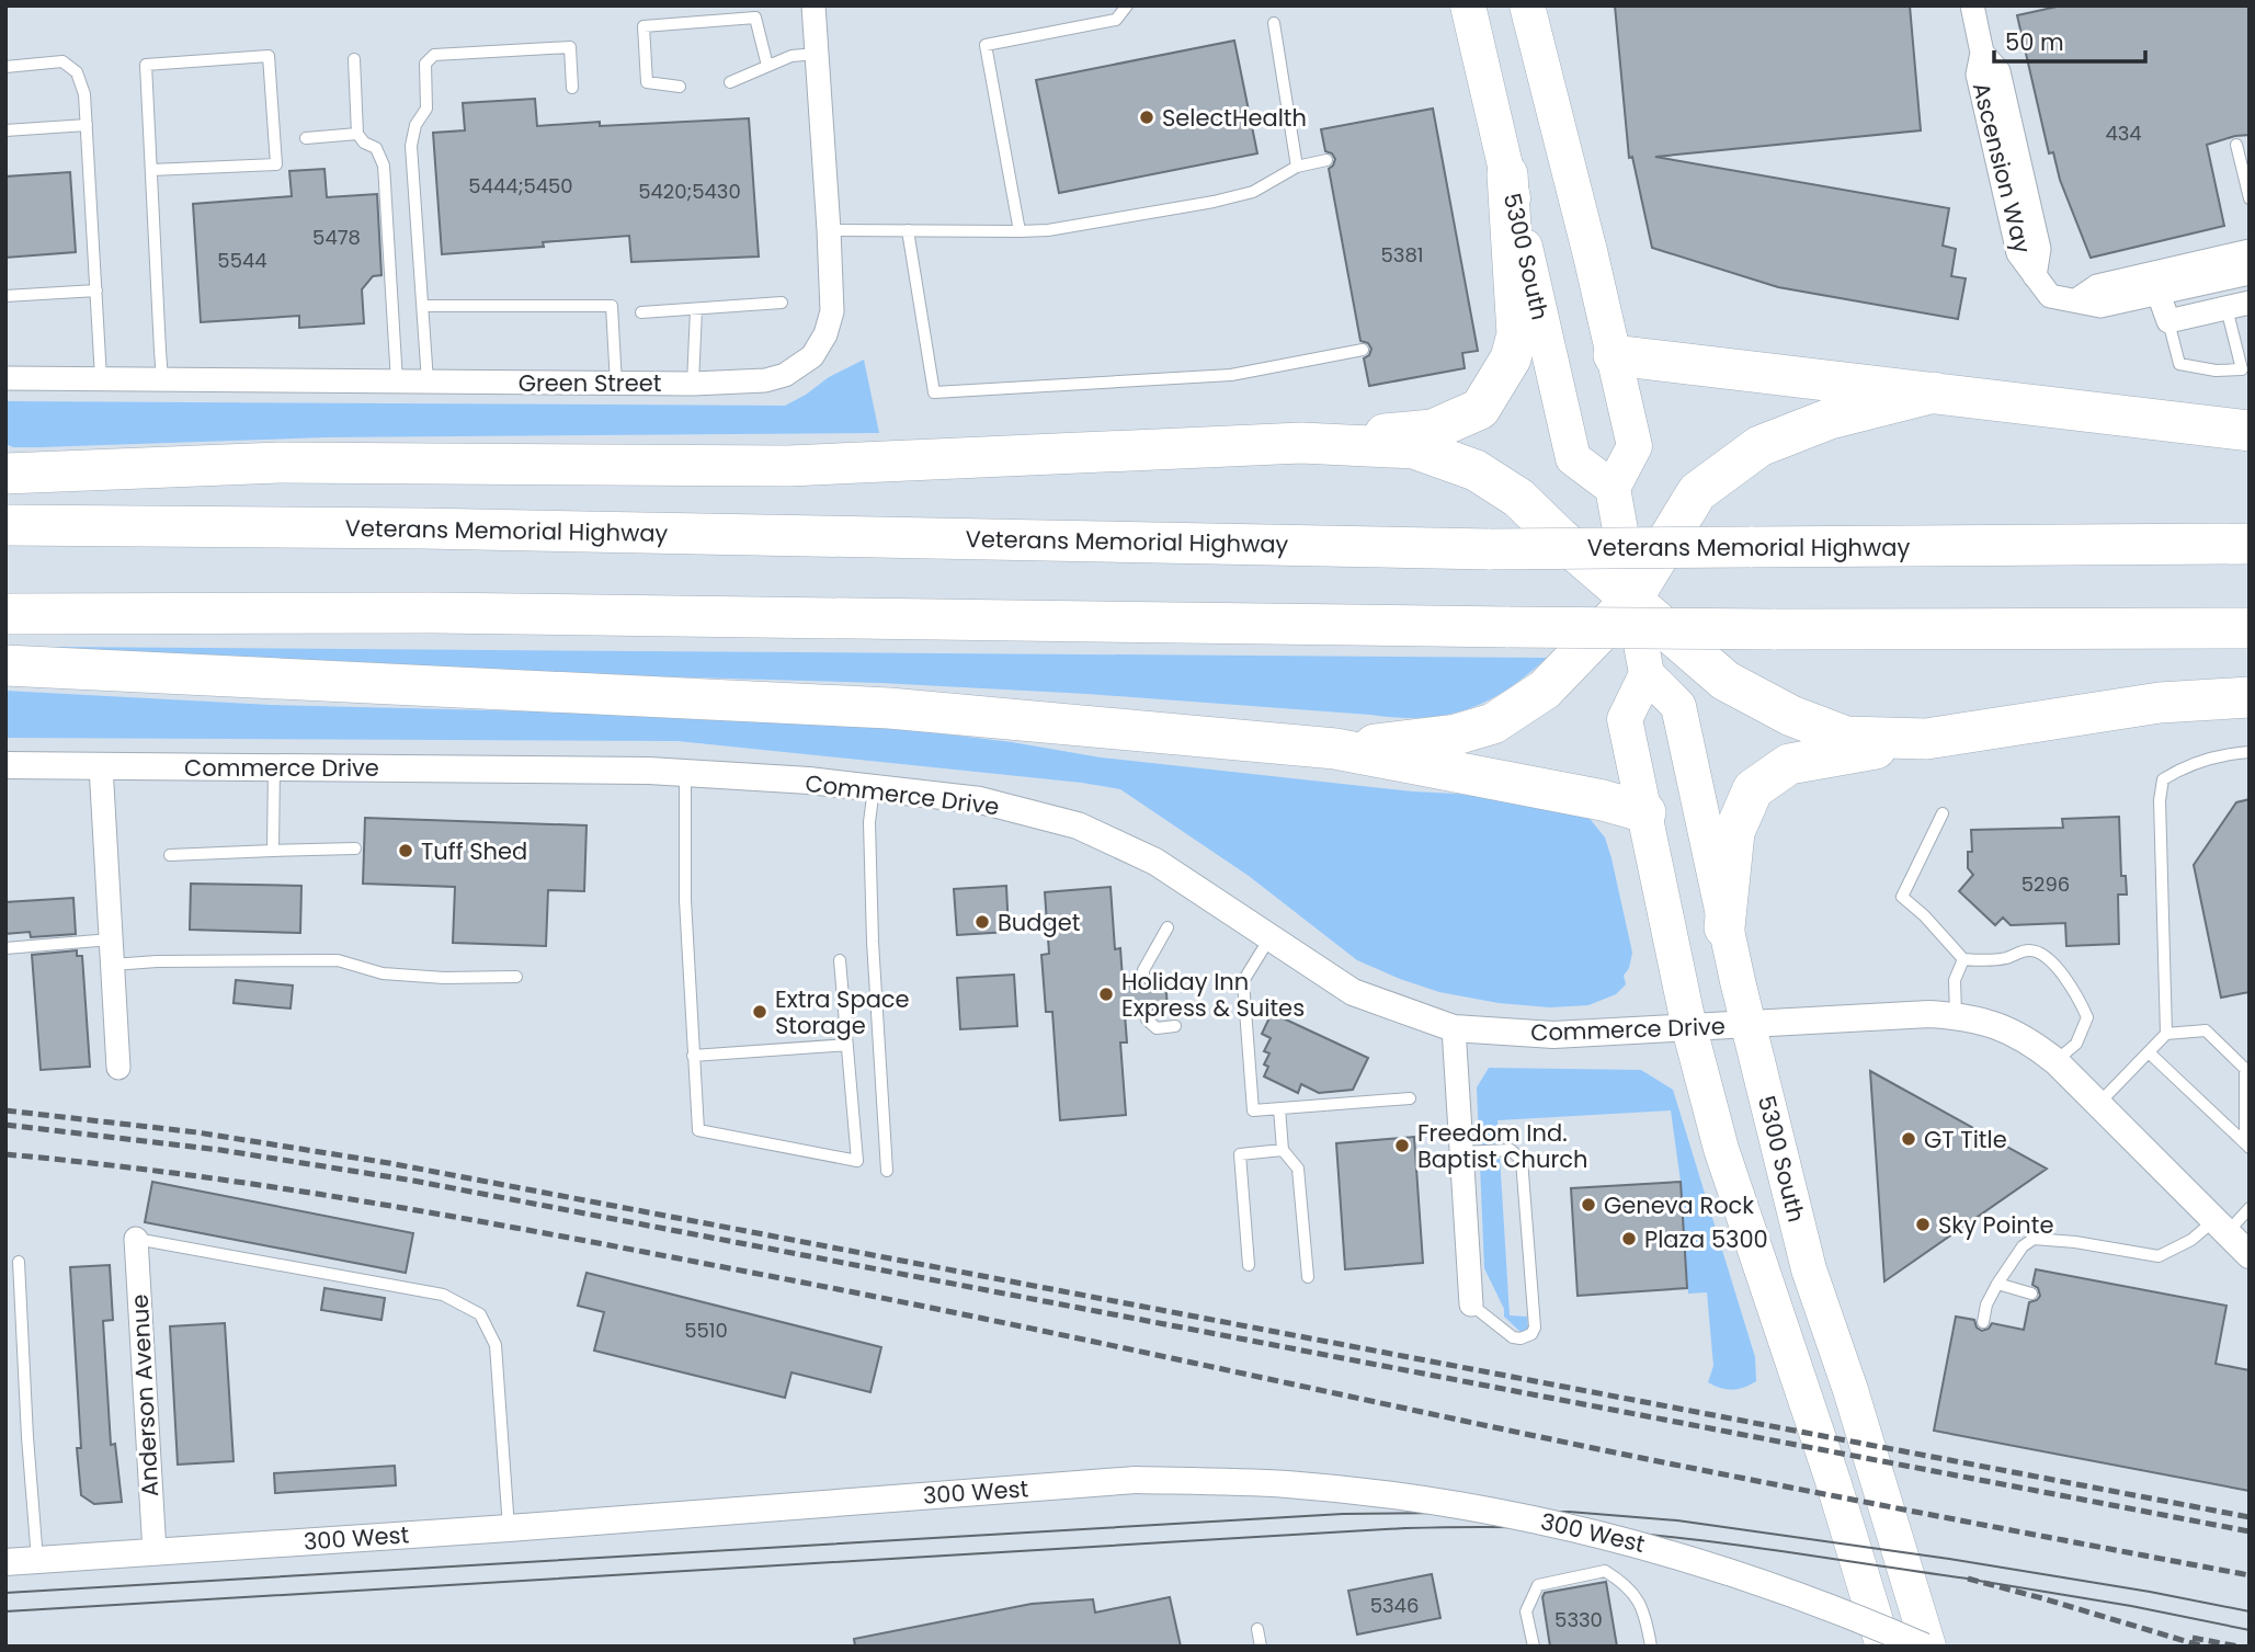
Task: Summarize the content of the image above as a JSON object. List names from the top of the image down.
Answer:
{
  "streets": {
    "highway": ["Veterans Memorial Highway"],
    "main road": ["5300 South"],
    "street": [
      "Ascension Way",
      "Green Street",
      "Commerce Drive",
      "Anderson Avenue",
      "300 West"
    ]
  },
  "crossings": [
    ["5300 South", "Commerce Drive"],
    ["5300 South", "300 West"],
    ["Anderson Avenue", "300 West"]
  ],
  "places": [
    "SelectHealth",
    "Tuff Shed",
    "Budget",
    "Holiday Inn Express & Suites",
    "Extra Space Storage",
    "GT Title",
    "Freedom Ind. Baptist Church",
    "Geneva Rock",
    "Sky Pointe",
    "Plaza 5300"
  ],
  "house_numbers": [
    "434",
    "5444;5450",
    "5420;5430",
    "5478",
    "5381",
    "5544",
    "5296",
    "5510",
    "5346",
    "5330"
  ],
  "scale_bar": "50 m"
}
